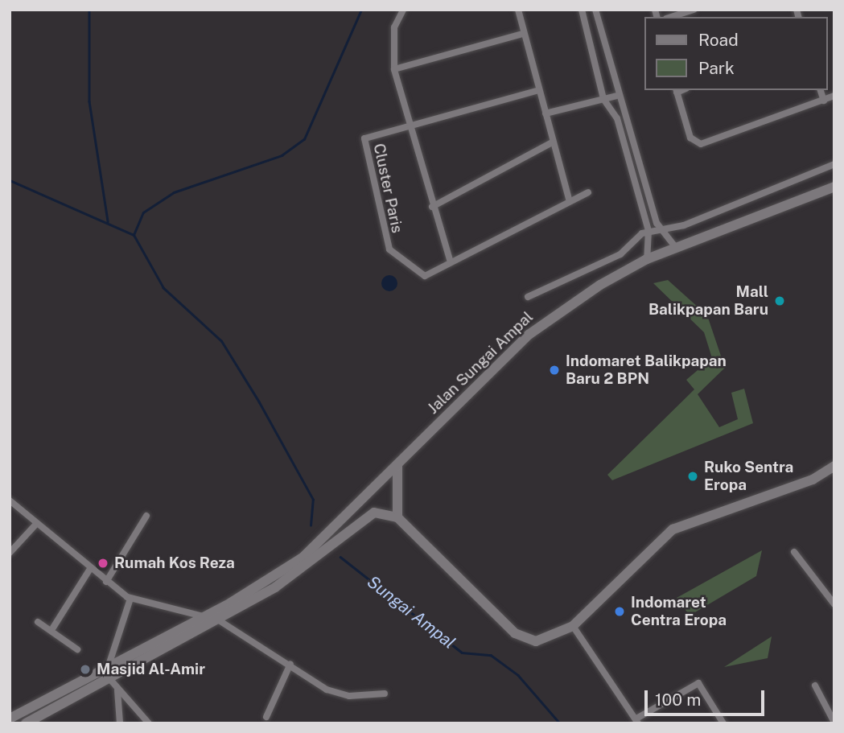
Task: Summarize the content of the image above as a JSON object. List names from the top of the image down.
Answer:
{
  "streets": {
    "main road": ["Jalan Sungai Ampal"],
    "street": ["Cluster Paris"]
  },
  "water": ["Sungai Ampal"],
  "places": [
    "Mall Balikpapan Baru",
    "Indomaret Balikpapan Baru 2 BPN",
    "Ruko Sentra Eropa",
    "Rumah Kos Reza",
    "Indomaret Centra Eropa",
    "Masjid Al-Amir"
  ],
  "legend": ["Road", "Park"],
  "scale_bar": "100 m"
}
